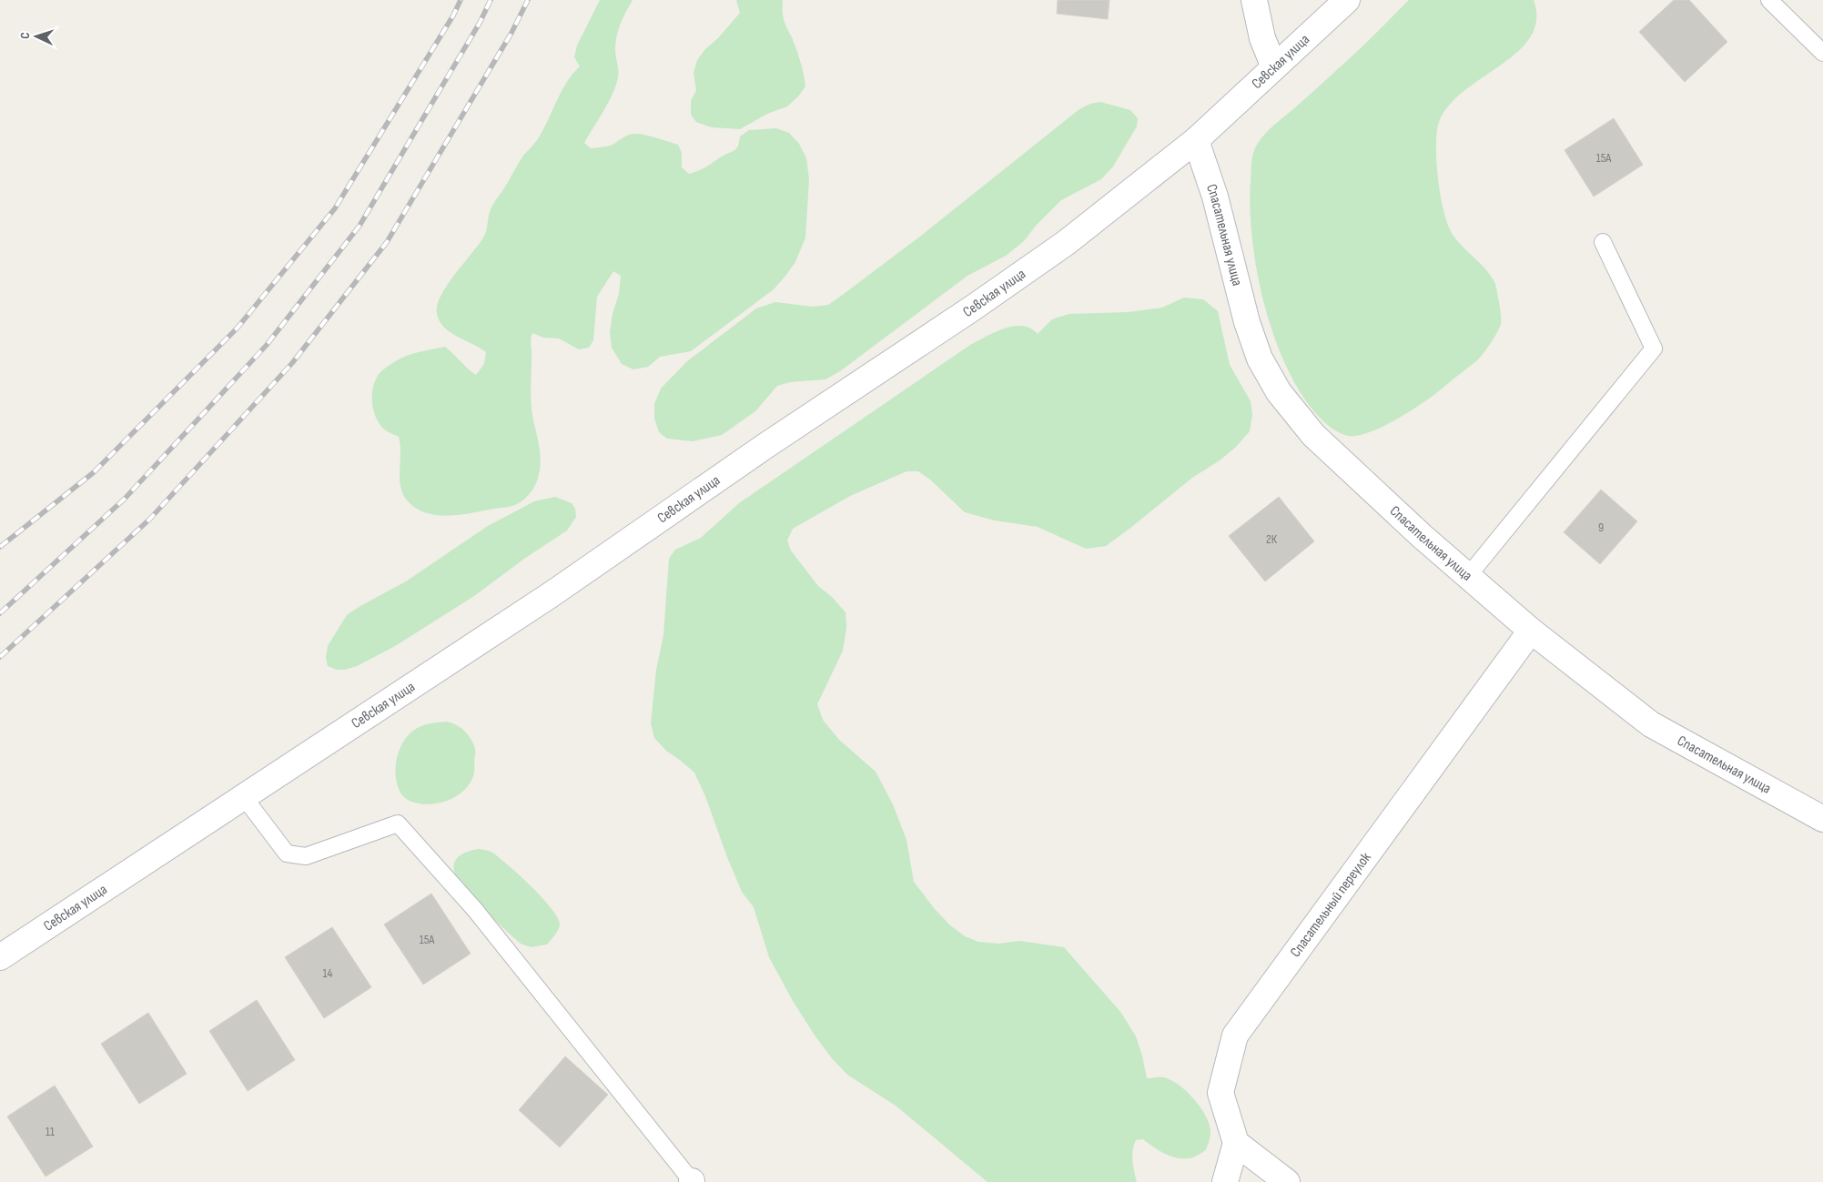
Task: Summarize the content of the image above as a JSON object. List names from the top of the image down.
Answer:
{
  "streets": {
    "street": ["Севская улица", "Спасательная улица", "Спасательный переулок"]
  },
  "crossings": [
    ["Севская улица", "Спасательная улица"],
    ["Спасательная улица", "Спасательный переулок"]
  ],
  "house_numbers": [
    "15А",
    "9",
    "2К",
    "15А",
    "14",
    "11"
  ],
  "north": "left"
}
